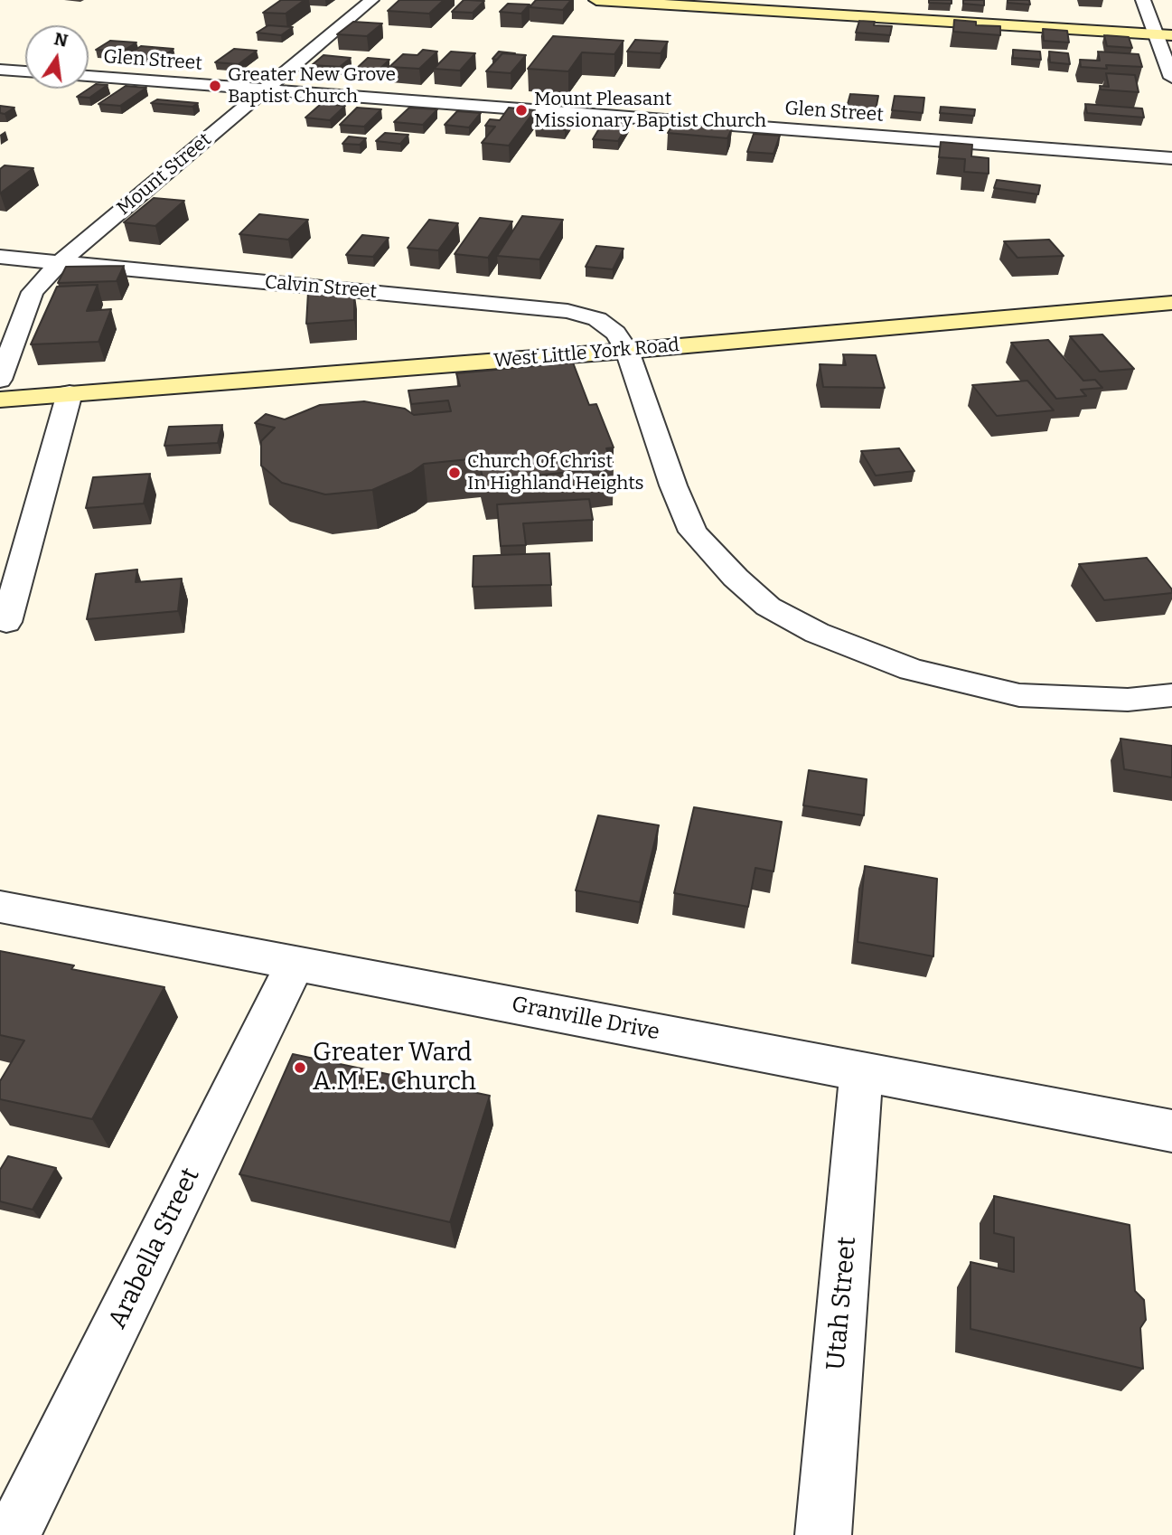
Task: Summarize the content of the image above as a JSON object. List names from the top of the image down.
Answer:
{
  "streets": {
    "street": [
      "Glen Street",
      "Mount Street",
      "Calvin Street",
      "West Little York Road",
      "Granville Drive",
      "Arabella Street",
      "Utah Street"
    ]
  },
  "crossings": [
    ["Glen Street", "Mount Street"],
    ["Mount Street", "Calvin Street"],
    ["Calvin Street", "West Little York Road"],
    ["Granville Drive", "Arabella Street"],
    ["Granville Drive", "Utah Street"]
  ],
  "places": [
    "Greater New Grove Baptist Church",
    "Mount Pleasant Missionary Baptist Church",
    "Church Of Christ In Highland Heights",
    "Greater Ward A.M.E. Church"
  ],
  "north": "top"
}
